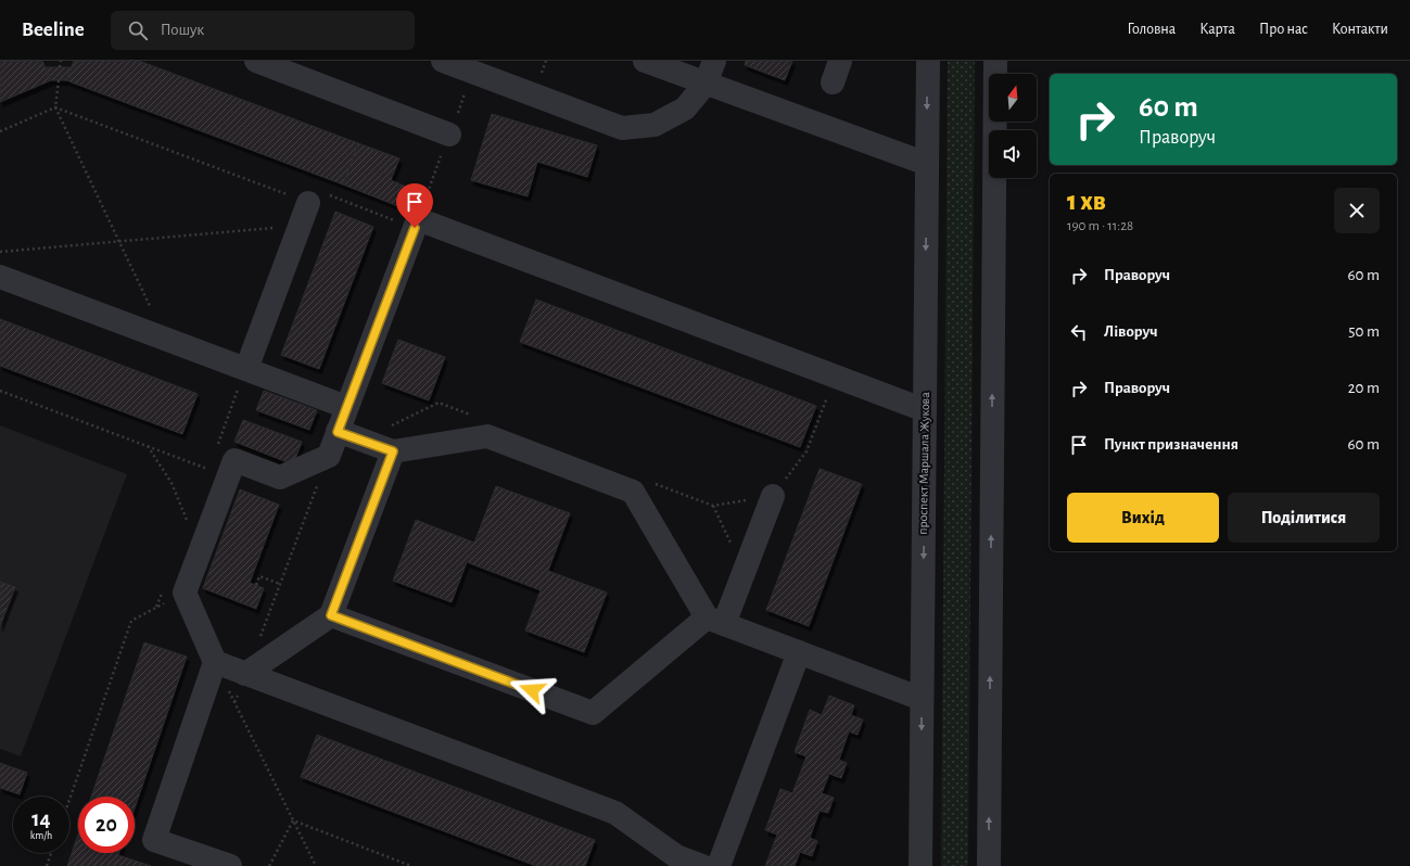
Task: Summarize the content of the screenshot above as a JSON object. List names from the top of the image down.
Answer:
{
  "streets": {
    "street": ["проспект Маршала Жукова"]
  },
  "north": "top",
  "page": {
    "header": "Beeline",
    "search": "Пошук",
    "nav": [
      "Головна",
      "Карта",
      "Про нас",
      "Контакти"
    ],
    "turn": ["60 m", "Праворуч"],
    "heading": ["1 хв", "190 m · 11:28"],
    "list": [
      {
        "name": "Праворуч",
        "value": "60 m"
      },
      {
        "name": "Ліворуч",
        "value": "50 m"
      },
      {
        "name": "Праворуч",
        "value": "20 m"
      },
      {
        "name": "Пункт призначення",
        "value": "60 m"
      }
    ],
    "buttons": ["Вихід", "Поділитися"],
    "speed": "14 km/h",
    "limit": "20"
  }
}
